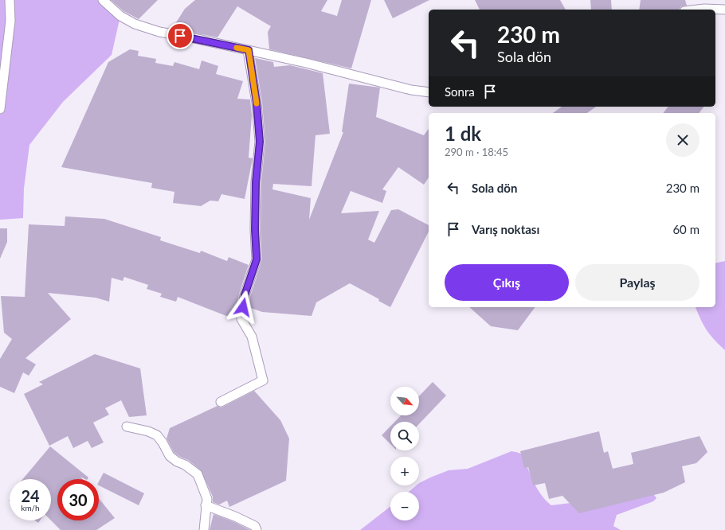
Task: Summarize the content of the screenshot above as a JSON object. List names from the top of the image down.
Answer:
{
  "north": "bottom right",
  "page": {
    "turn": ["230 m", "Sola dön"],
    "then": "Sonra",
    "heading": ["1 dk", "290 m · 18:45"],
    "list": [
      {
        "name": "Sola dön",
        "value": "230 m"
      },
      {
        "name": "Varış noktası",
        "value": "60 m"
      }
    ],
    "buttons": ["Çıkış", "Paylaş"],
    "map_buttons": ["+", "−"],
    "speed": "24 km/h",
    "limit": "30"
  }
}
